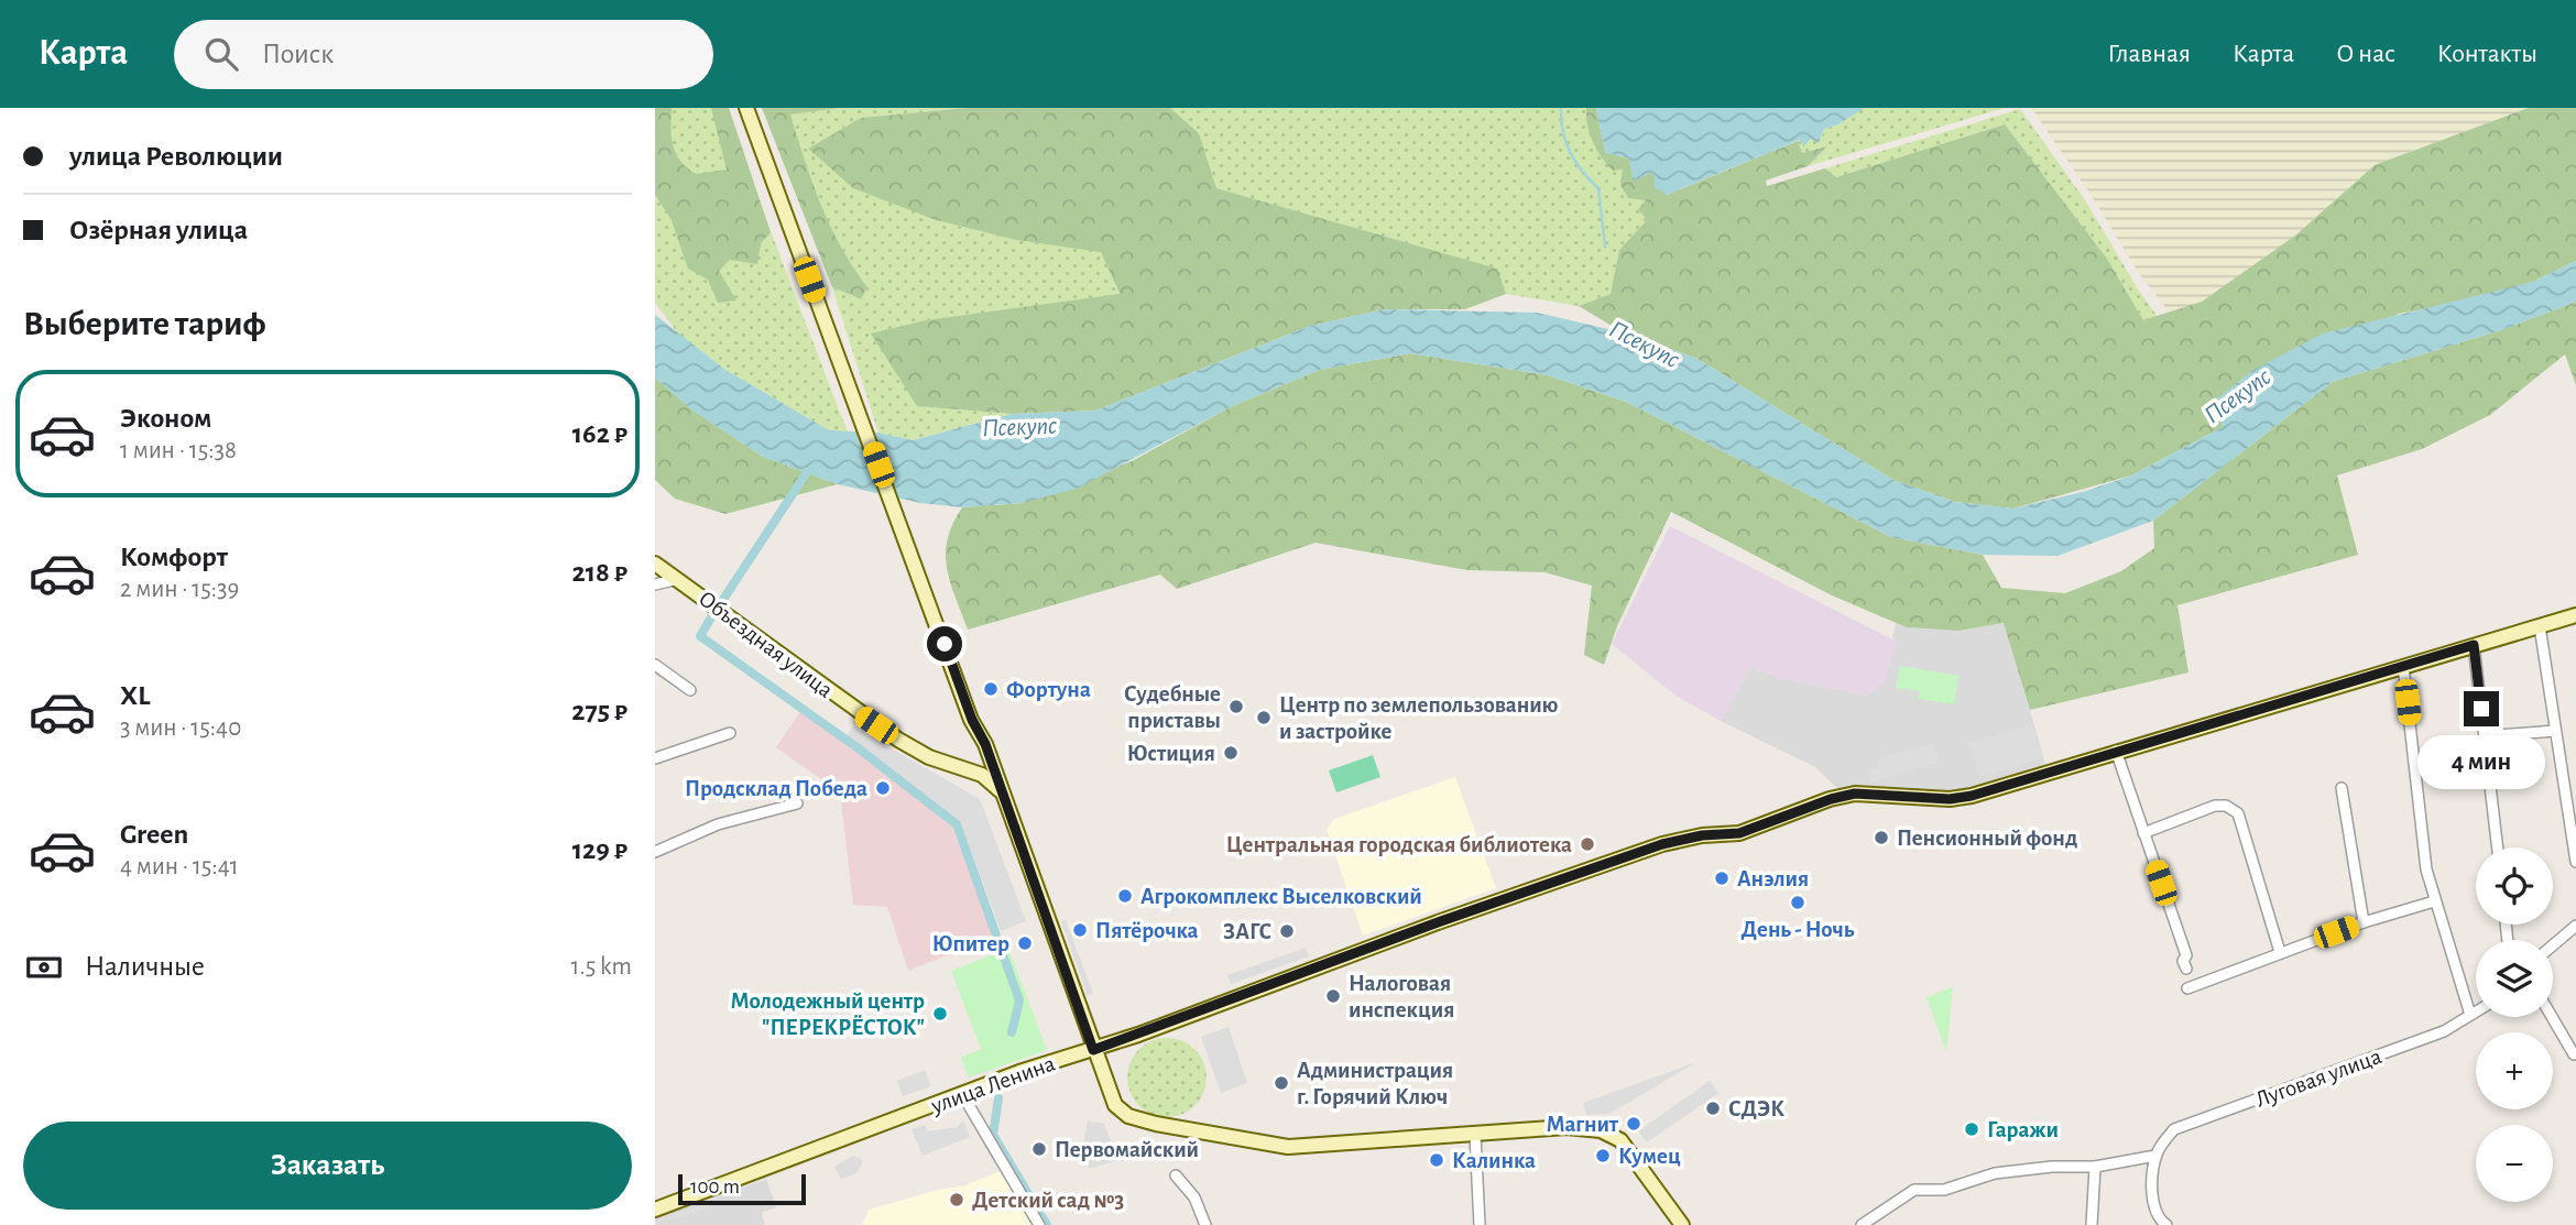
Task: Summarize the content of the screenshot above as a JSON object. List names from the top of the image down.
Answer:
{
  "streets": {
    "street": ["Объездная улица", "Луговая улица", "улица Ленина"]
  },
  "water": ["Псекупс"],
  "places": [
    "Фортуна",
    "Судебные приставы",
    "Центр по землепользованию и застройке",
    "Юстиция",
    "Продсклад Победа",
    "Пенсионный фонд",
    "Центральная городская библиотека",
    "Анэлия",
    "Агрокомплекс Выселковский",
    "День - Ночь",
    "Пятёрочка",
    "ЗАГС",
    "Юпитер",
    "Налоговая инспекция",
    "Молодежный центр \"ПЕРЕКРЁСТОК\"",
    "Администрация г. Горячий Ключ",
    "СДЭК",
    "Магнит",
    "Гаражи",
    "Первомайский",
    "Кумец",
    "Калинка",
    "Детский сад №3"
  ],
  "scale_bar": "100 m",
  "page": {
    "header": "Карта",
    "search": "Поиск",
    "nav": [
      "Главная",
      "Карта",
      "О нас",
      "Контакты"
    ],
    "banner": ["улица Революции", "Озёрная улица"],
    "heading": "Выберите тариф",
    "list": [
      {
        "name": "Эконом",
        "note": "1 мин · 15:38",
        "value": "162 ₽"
      },
      {
        "name": "Комфорт",
        "note": "2 мин · 15:39",
        "value": "218 ₽"
      },
      {
        "name": "XL",
        "note": "3 мин · 15:40",
        "value": "275 ₽"
      },
      {
        "name": "Green",
        "note": "4 мин · 15:41",
        "value": "129 ₽"
      }
    ],
    "bubble": "4 мин",
    "map_buttons": ["+", "−"],
    "pay": ["Наличные", "1.5 km"],
    "buttons": "Заказать",
    "scale": "100 m"
  }
}
